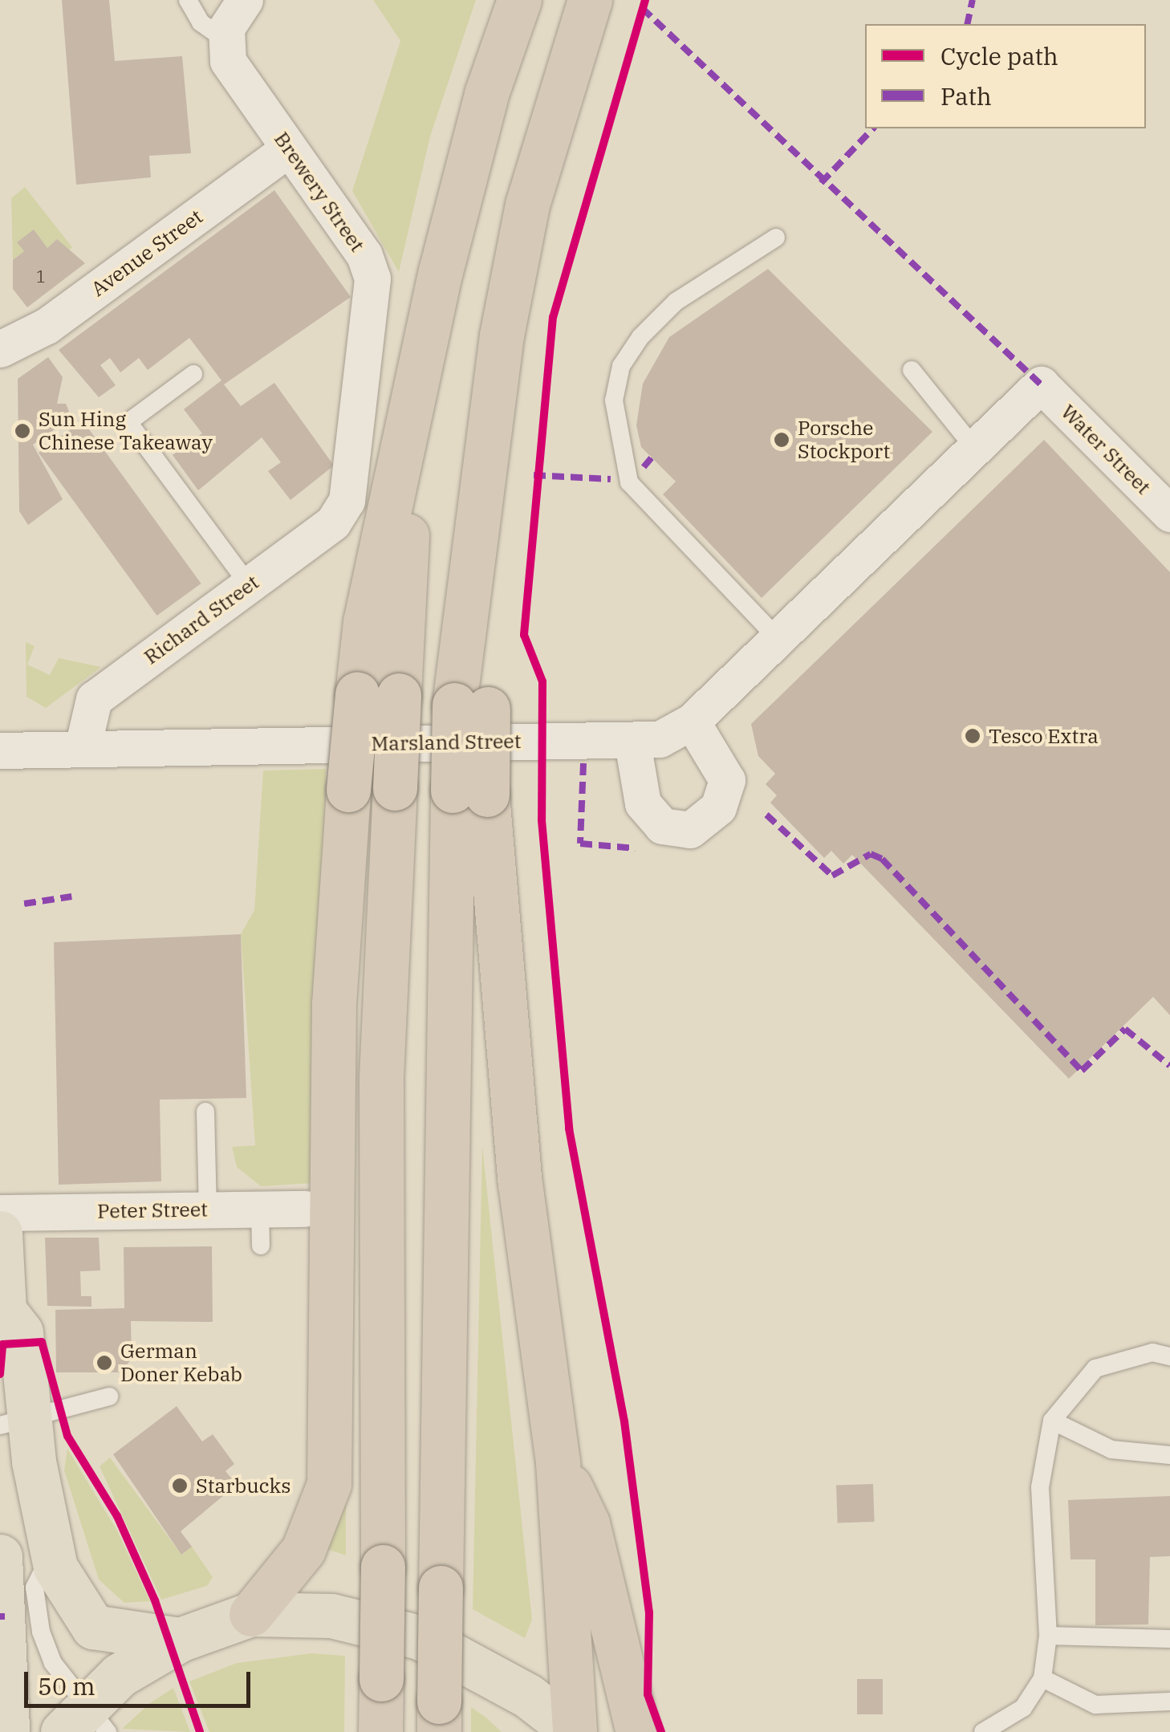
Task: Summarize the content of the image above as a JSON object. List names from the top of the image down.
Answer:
{
  "streets": {
    "street": [
      "Brewery Street",
      "Avenue Street",
      "Water Street",
      "Richard Street",
      "Marsland Street",
      "Peter Street"
    ]
  },
  "crossings": [
    ["Brewery Street", "Avenue Street"],
    ["Brewery Street", "Richard Street"],
    ["Water Street", "Marsland Street"],
    ["Richard Street", "Marsland Street"]
  ],
  "places": [
    "Sun Hing Chinese Takeaway",
    "Porsche Stockport",
    "Tesco Extra",
    "German Doner Kebab",
    "Starbucks"
  ],
  "house_numbers": ["1"],
  "legend": ["Cycle path", "Path"],
  "scale_bar": "50 m"
}
